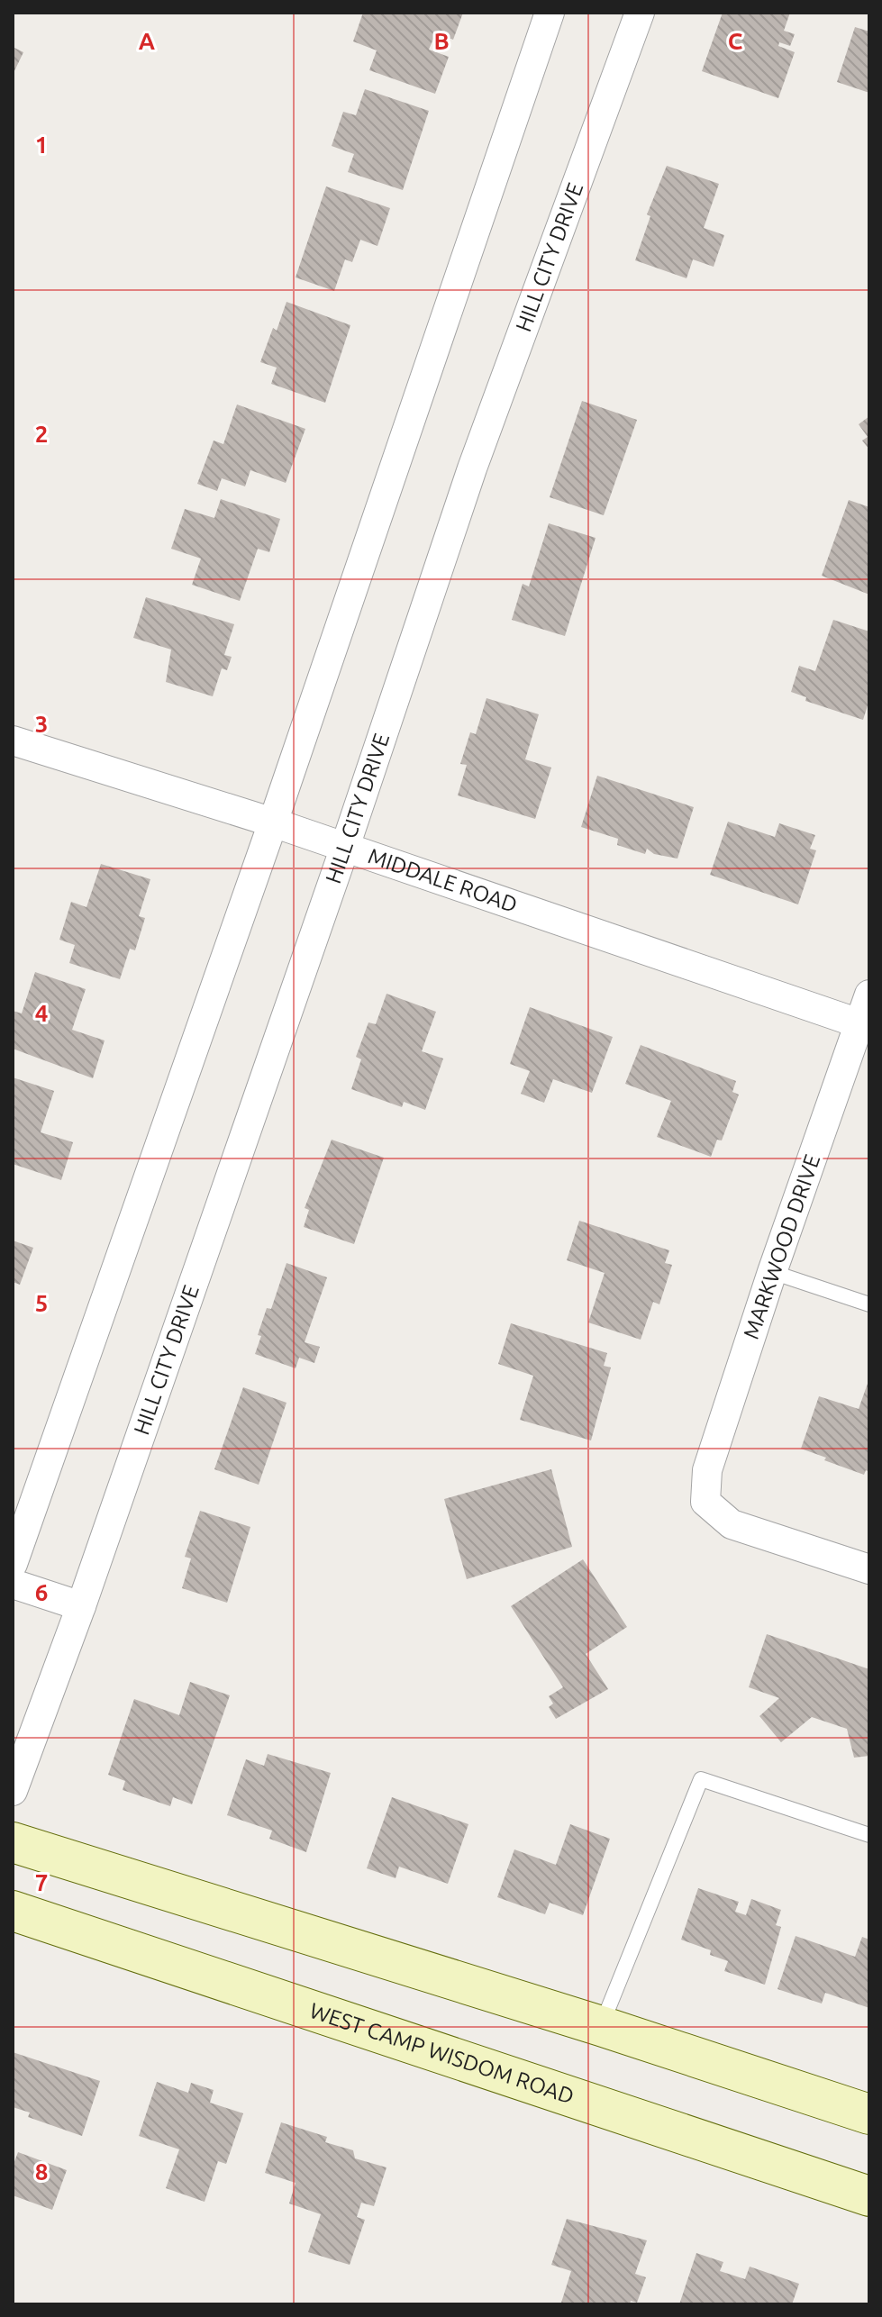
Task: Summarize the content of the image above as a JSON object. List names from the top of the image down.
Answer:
{
  "streets": {
    "main road": ["WEST CAMP WISDOM ROAD"],
    "street": ["HILL CITY DRIVE", "MIDDALE ROAD", "MARKWOOD DRIVE"]
  },
  "crossings": [
    ["HILL CITY DRIVE", "MIDDALE ROAD"],
    ["MIDDALE ROAD", "MARKWOOD DRIVE"]
  ],
  "grid": {
    "columns": ["A", "B", "C"],
    "rows": [
      "1",
      "2",
      "3",
      "4",
      "5",
      "6",
      "7",
      "8"
    ]
  }
}
